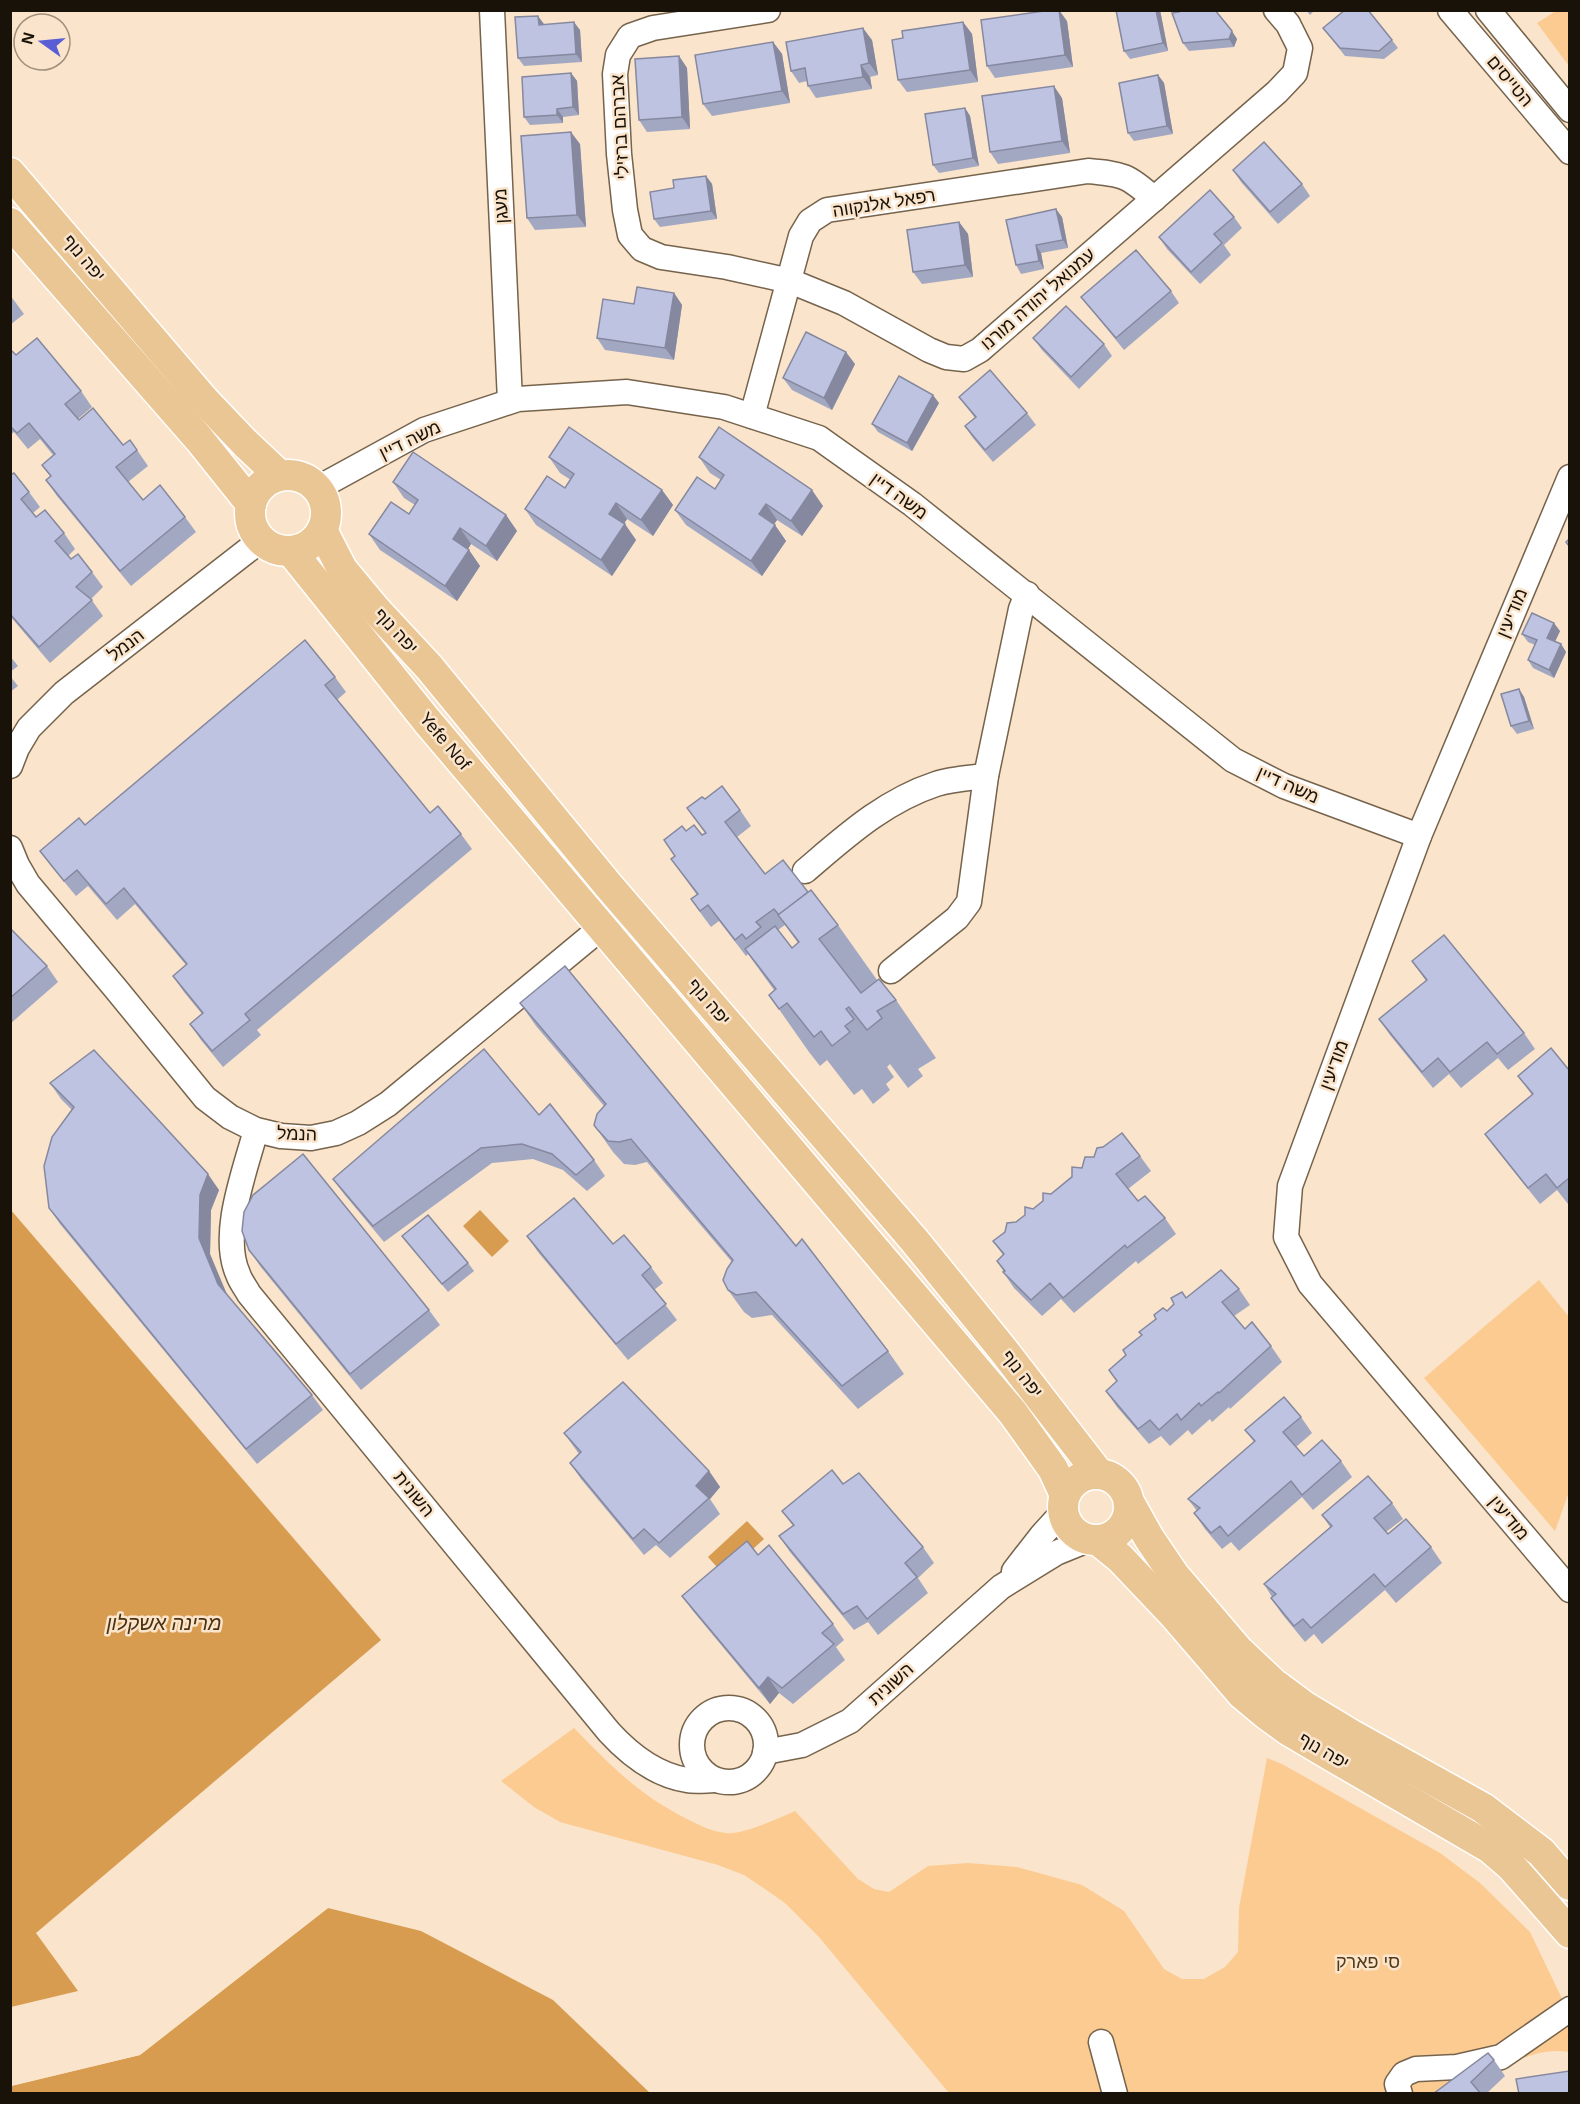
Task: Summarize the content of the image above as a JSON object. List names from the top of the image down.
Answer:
{
  "streets": {
    "main road": ["יפה נוף", "Yefe Nof"],
    "street": [
      "הטייסים",
      "אברהם ברזילי",
      "רפאל אלנקווה",
      "מעגן",
      "עמנואל יהודה מורנו",
      "משה דיין",
      "מודיעין",
      "הנמל",
      "השונית"
    ]
  },
  "crossings": [
    ["אברהם ברזילי", "עמנואל יהודה מורנו"],
    ["רפאל אלנקווה", "עמנואל יהודה מורנו"],
    ["רפאל אלנקווה", "משה דיין"],
    ["מעגן", "משה דיין"],
    ["יפה נוף", "משה דיין"],
    ["יפה נוף", "הנמל"],
    ["יפה נוף", "Yefe Nof"],
    ["יפה נוף", "השונית"],
    ["משה דיין", "מודיעין"],
    ["משה דיין", "הנמל"],
    ["משה דיין", "Yefe Nof"],
    ["הנמל", "Yefe Nof"],
    ["הנמל", "השונית"]
  ],
  "water": ["מרינה אשקלון"],
  "parks": ["סי פארק"],
  "north": "left"
}
